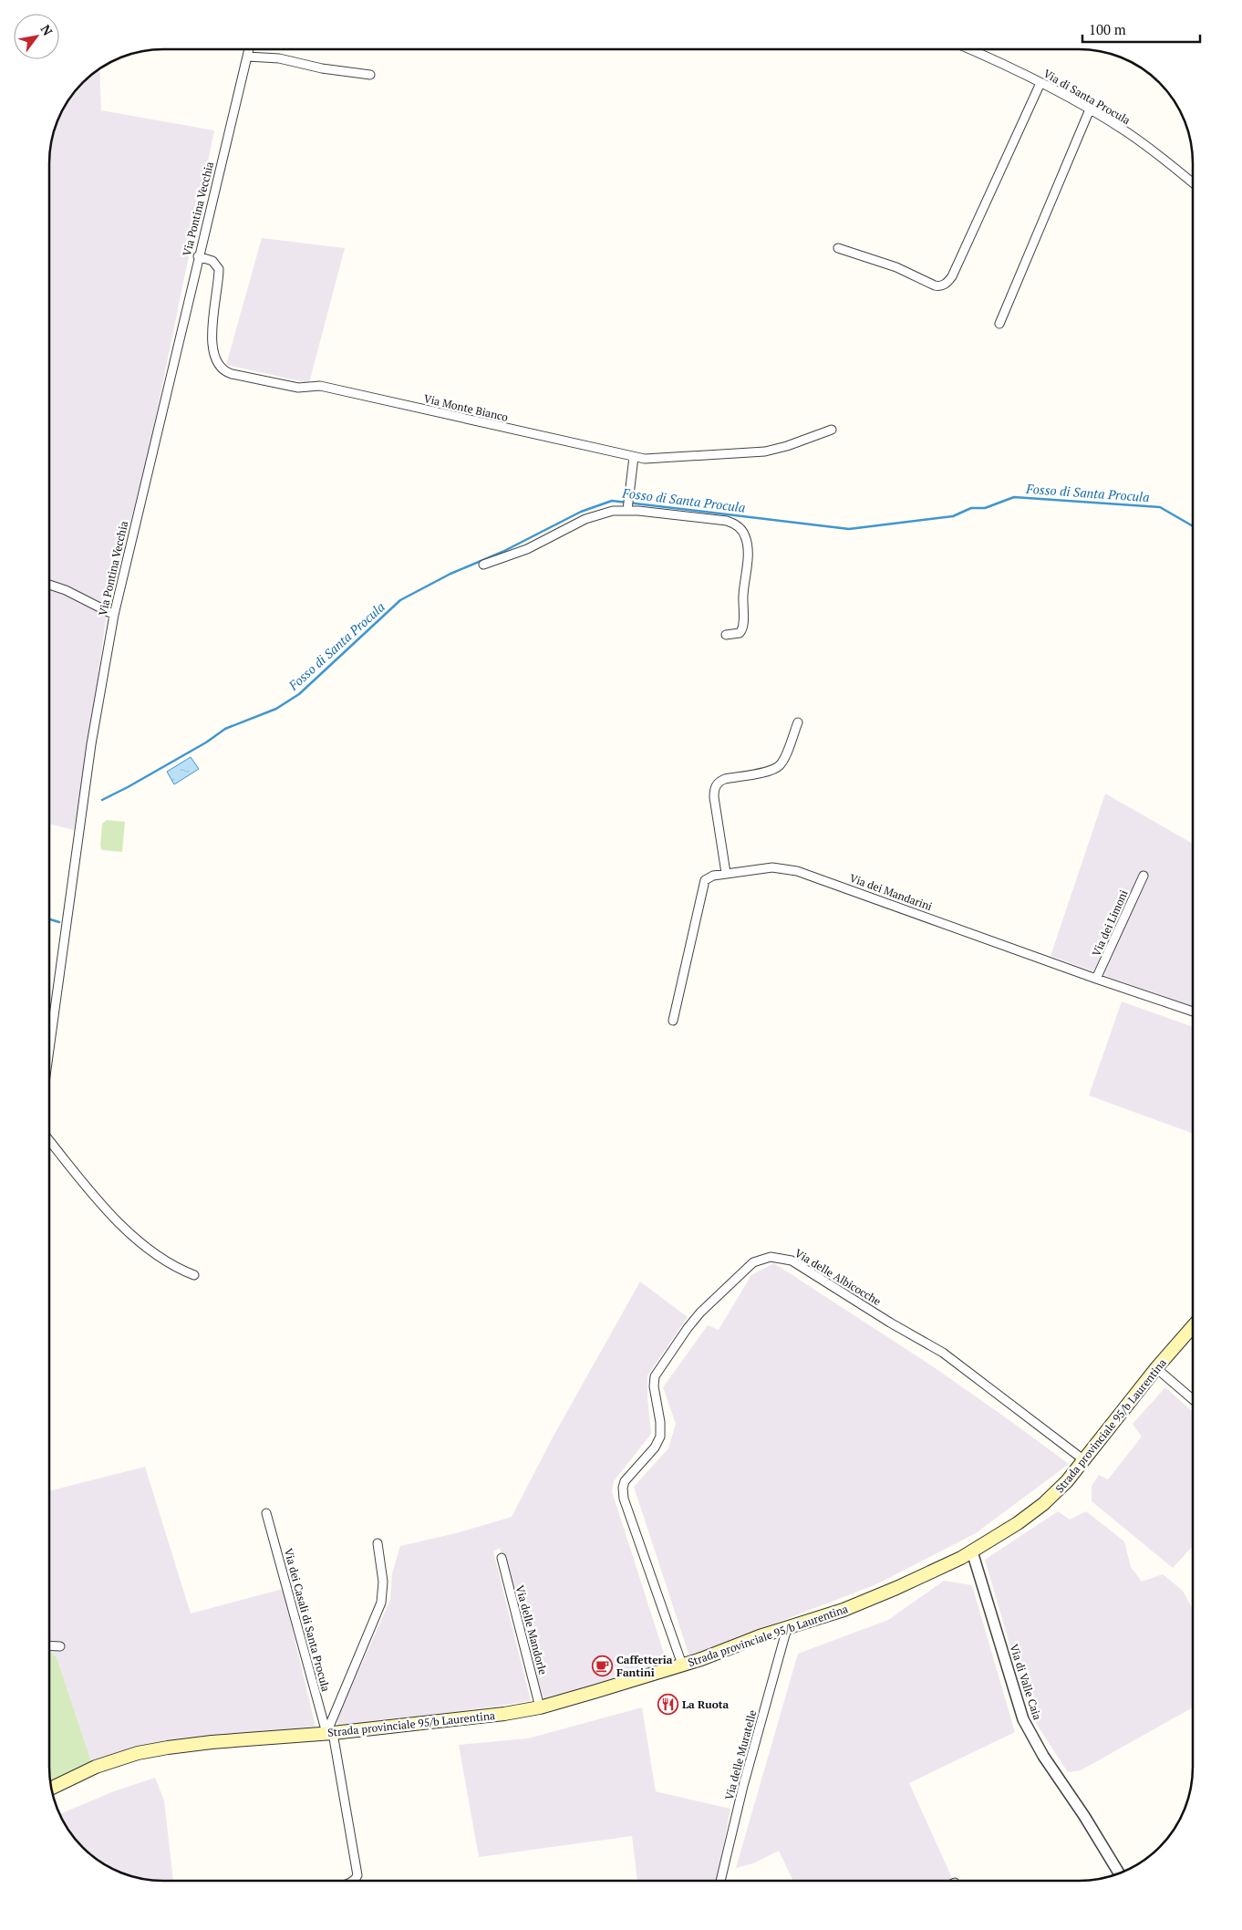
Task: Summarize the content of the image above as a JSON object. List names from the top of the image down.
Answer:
{
  "streets": {
    "main road": ["Strada provinciale 95/b Laurentina"],
    "street": [
      "Via di Santa Procula",
      "Via Pontina Vecchia",
      "Via Monte Bianco",
      "Via dei Mandarini",
      "Via dei Limoni",
      "Via delle Albicocche",
      "Via dei Casali di Santa Procula",
      "Via delle Mandorle",
      "Via di Valle Caia",
      "Via delle Muratelle"
    ]
  },
  "crossings": [
    ["Via Pontina Vecchia", "Via Monte Bianco"],
    ["Via dei Mandarini", "Via dei Limoni"],
    ["Via delle Albicocche", "Strada provinciale 95/b Laurentina"],
    ["Strada provinciale 95/b Laurentina", "Via dei Casali di Santa Procula"],
    ["Strada provinciale 95/b Laurentina", "Via delle Mandorle"],
    ["Strada provinciale 95/b Laurentina", "Via di Valle Caia"],
    ["Strada provinciale 95/b Laurentina", "Via delle Muratelle"]
  ],
  "water": ["Fosso di Santa Procula"],
  "places": {
    "cafe": ["Caffetteria Fantini"],
    "restaurant": ["La Ruota"]
  },
  "scale_bar": "100 m",
  "north": "top right"
}
